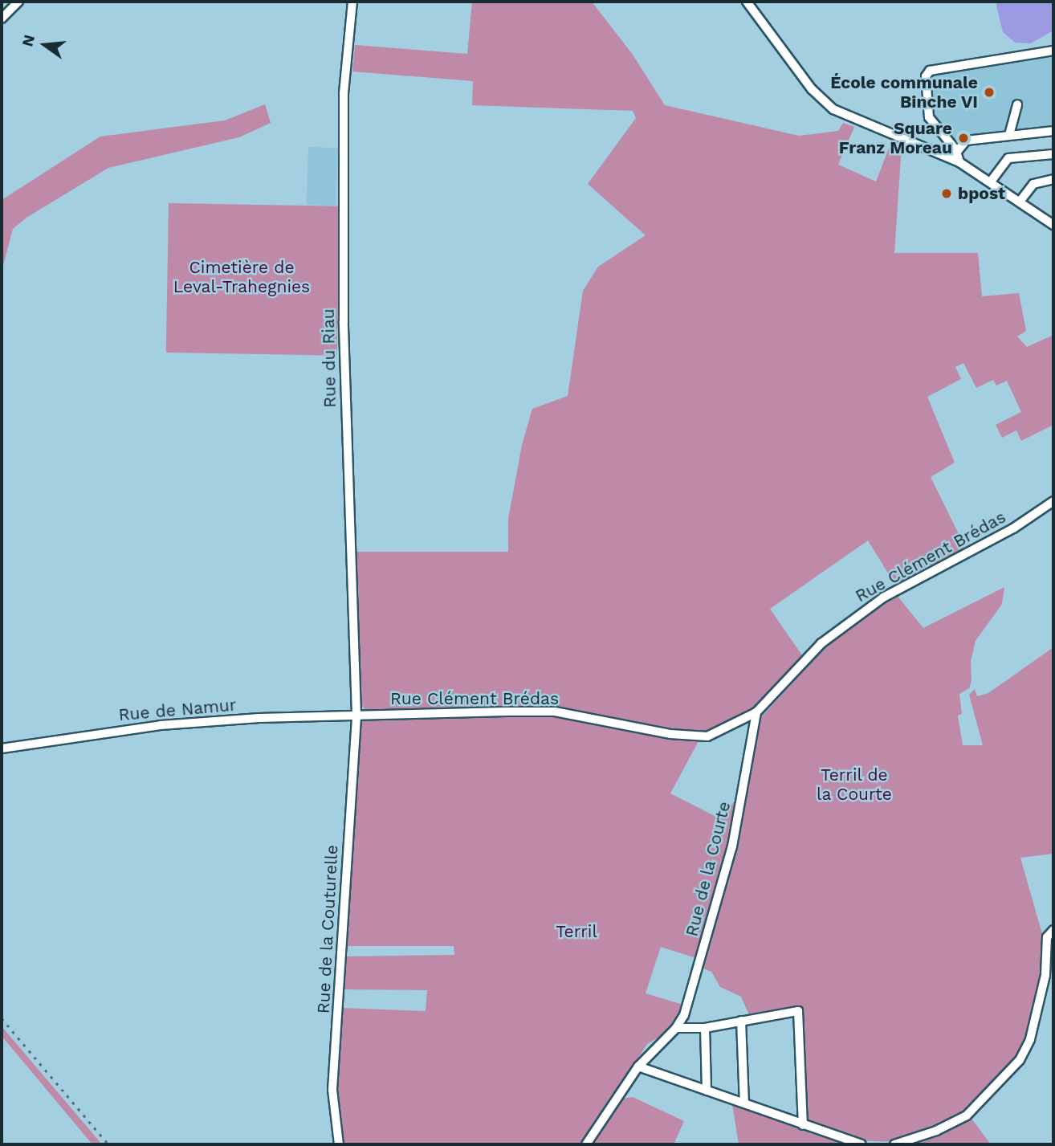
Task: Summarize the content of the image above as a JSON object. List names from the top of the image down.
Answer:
{
  "streets": {
    "street": [
      "Rue du Riau",
      "Rue Clément Brédas",
      "Rue de Namur",
      "Rue de la Courte",
      "Rue de la Couturelle"
    ]
  },
  "crossings": [
    ["Rue du Riau", "Rue Clément Brédas"],
    ["Rue du Riau", "Rue de Namur"],
    ["Rue du Riau", "Rue de la Couturelle"],
    ["Rue Clément Brédas", "Rue de Namur"],
    ["Rue Clément Brédas", "Rue de la Courte"],
    ["Rue Clément Brédas", "Rue de la Couturelle"],
    ["Rue de Namur", "Rue de la Couturelle"]
  ],
  "parks": ["Cimetière de Leval-Trahegnies", "Terril de la Courte", "Terril"],
  "places": ["École communale Binche VI", "Square Franz Moreau", "bpost"],
  "north": "left"
}
